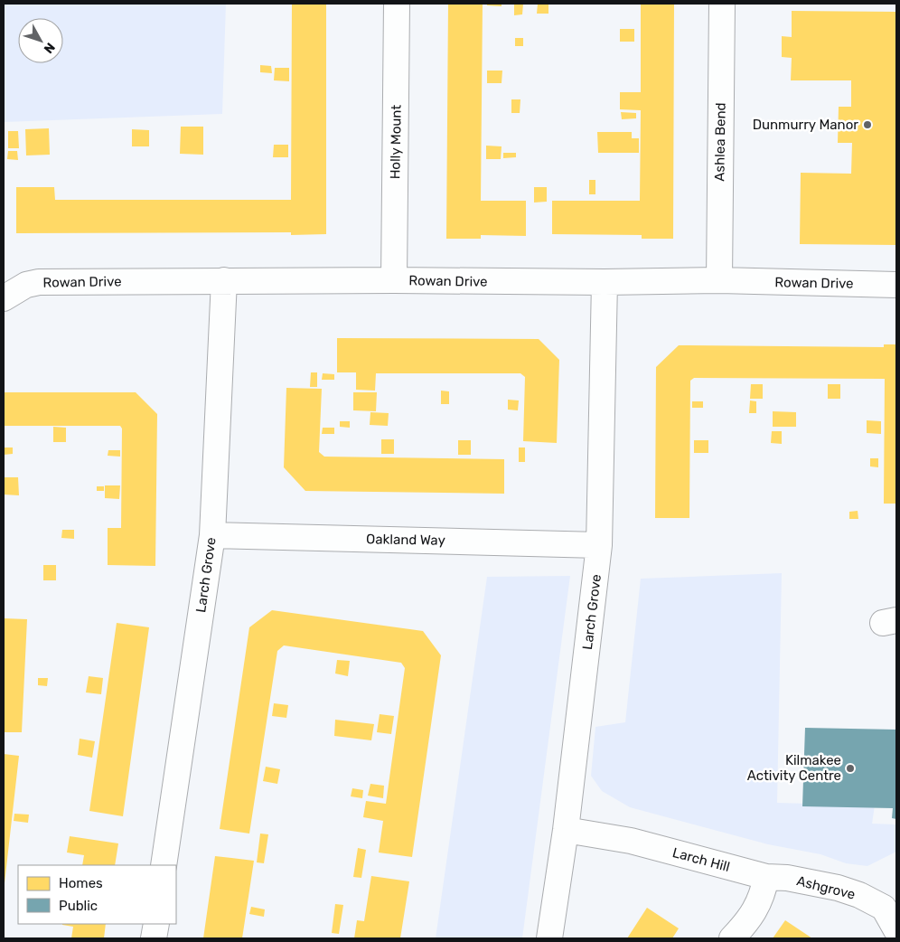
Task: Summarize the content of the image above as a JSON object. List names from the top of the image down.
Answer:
{
  "streets": {
    "street": [
      "Holly Mount",
      "Ashlea Bend",
      "Rowan Drive",
      "Oakland Way",
      "Larch Grove",
      "Larch Hill",
      "Ashgrove"
    ]
  },
  "crossings": [
    ["Holly Mount", "Rowan Drive"],
    ["Ashlea Bend", "Rowan Drive"],
    ["Rowan Drive", "Larch Grove"],
    ["Oakland Way", "Larch Grove"],
    ["Larch Grove", "Larch Hill"],
    ["Larch Hill", "Ashgrove"]
  ],
  "places": ["Dunmurry Manor", "Kilmakee Activity Centre"],
  "legend": ["Homes", "Public"],
  "north": "bottom right"
}
